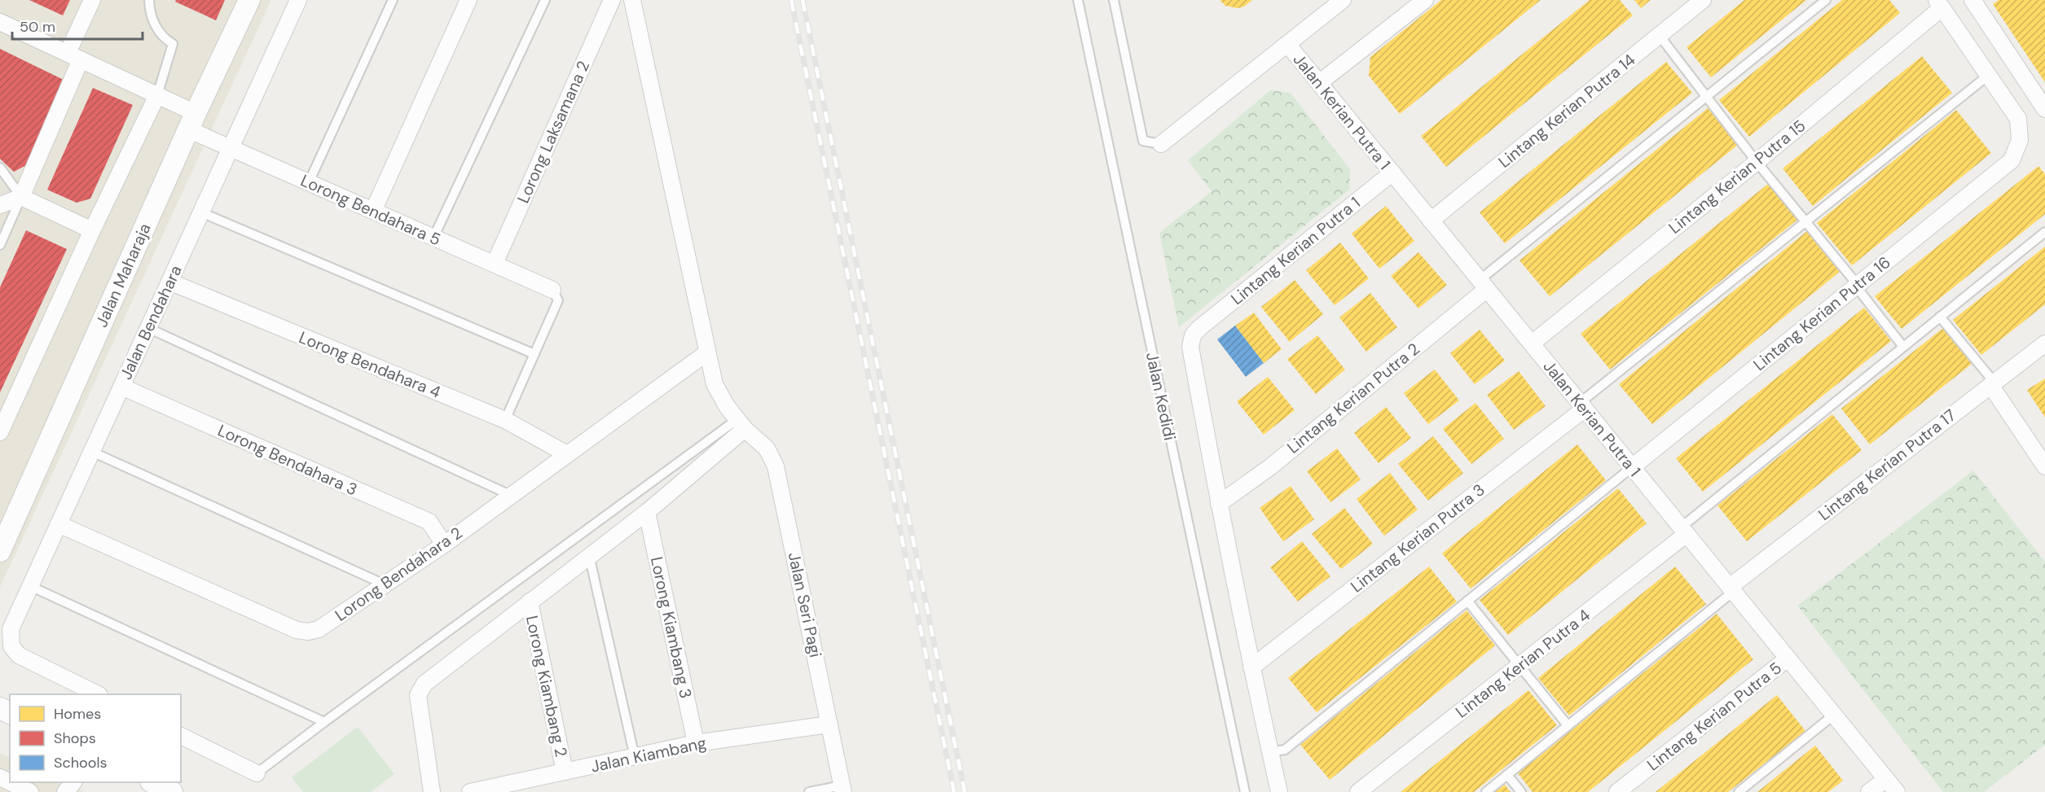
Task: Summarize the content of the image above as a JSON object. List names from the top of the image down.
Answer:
{
  "streets": {
    "street": [
      "Lintang Kerian Putra 14",
      "Jalan Kerian Putra 1",
      "Lorong Laksamana 2",
      "Lintang Kerian Putra 15",
      "Lorong Bendahara 5",
      "Lintang Kerian Putra 1",
      "Jalan Maharaja",
      "Lintang Kerian Putra 16",
      "Jalan Bendahara",
      "Lorong Bendahara 4",
      "Lintang Kerian Putra 2",
      "Lorong Bendahara 3",
      "Lintang Kerian Putra 17",
      "Lintang Kerian Putra 3",
      "Lorong Bendahara 2",
      "Jalan Seri Pagi",
      "Lorong Kiambang 3",
      "Lintang Kerian Putra 4",
      "Lorong Kiambang 2",
      "Lintang Kerian Putra 5",
      "Jalan Kiambang"
    ],
    "lane": ["Jalan Kedidi"]
  },
  "crossings": [
    ["Lintang Kerian Putra 14", "Jalan Kerian Putra 1"],
    ["Jalan Kerian Putra 1", "Lintang Kerian Putra 15"],
    ["Jalan Kerian Putra 1", "Lintang Kerian Putra 1"],
    ["Jalan Kerian Putra 1", "Lintang Kerian Putra 16"],
    ["Jalan Kerian Putra 1", "Lintang Kerian Putra 2"],
    ["Jalan Kerian Putra 1", "Lintang Kerian Putra 17"],
    ["Jalan Kerian Putra 1", "Lintang Kerian Putra 3"],
    ["Jalan Kerian Putra 1", "Lintang Kerian Putra 4"],
    ["Jalan Kerian Putra 1", "Lintang Kerian Putra 5"],
    ["Lorong Laksamana 2", "Lorong Bendahara 5"],
    ["Lorong Bendahara 5", "Jalan Maharaja"],
    ["Lorong Bendahara 5", "Jalan Bendahara"],
    ["Lintang Kerian Putra 1", "Lintang Kerian Putra 2"],
    ["Jalan Bendahara", "Lorong Bendahara 4"],
    ["Jalan Bendahara", "Lorong Bendahara 3"],
    ["Jalan Bendahara", "Lorong Bendahara 2"],
    ["Lorong Bendahara 4", "Lorong Bendahara 2"],
    ["Lorong Bendahara 3", "Lorong Bendahara 2"],
    ["Lorong Bendahara 2", "Jalan Seri Pagi"],
    ["Jalan Seri Pagi", "Jalan Kiambang"],
    ["Lorong Kiambang 3", "Jalan Kiambang"],
    ["Lorong Kiambang 2", "Jalan Kiambang"]
  ],
  "legend": ["Homes", "Shops", "Schools"],
  "scale_bar": "50 m"
}
